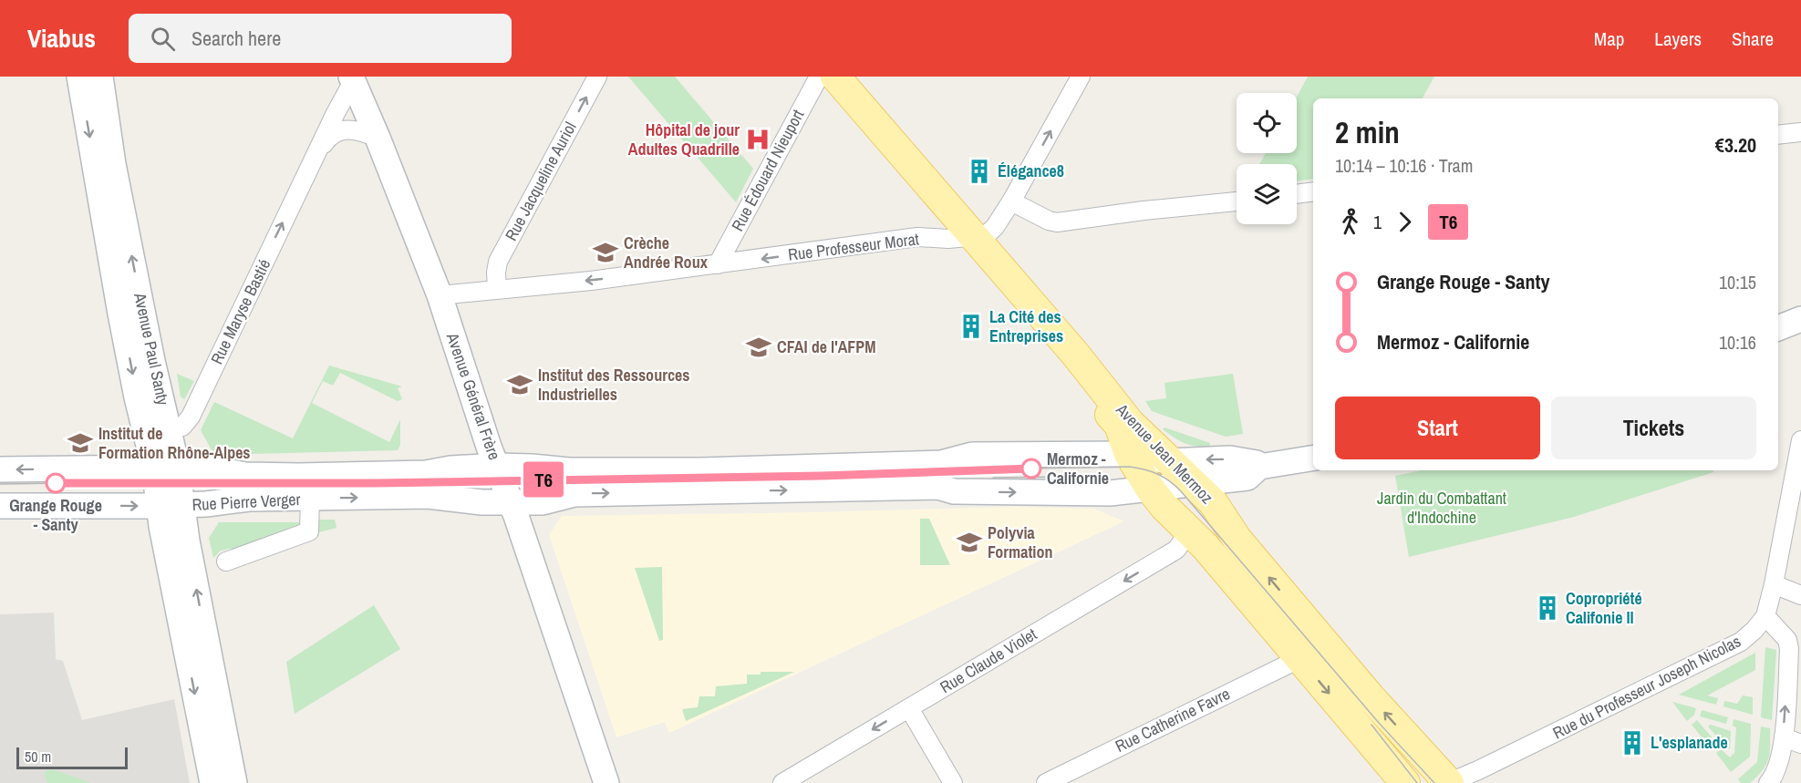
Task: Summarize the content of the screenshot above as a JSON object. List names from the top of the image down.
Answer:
{
  "streets": {
    "main road": ["Avenue Jean Mermoz"],
    "street": [
      "Rue Édouard Nieuport",
      "Rue Jacqueline Auriol",
      "Rue Professeur Morat",
      "Rue Maryse Bastié",
      "Avenue Paul Santy",
      "Avenue Général Frère",
      "Rue Pierre Verger",
      "Rue Claude Violet",
      "Rue du Professeur Joseph Nicolas",
      "Rue Catherine Favre"
    ]
  },
  "crossings": [
    ["Rue Édouard Nieuport", "Rue Professeur Morat"],
    ["Rue Édouard Nieuport", "Avenue Jean Mermoz"],
    ["Rue Jacqueline Auriol", "Rue Professeur Morat"],
    ["Rue Professeur Morat", "Avenue Général Frère"],
    ["Rue Professeur Morat", "Avenue Jean Mermoz"],
    ["Rue Maryse Bastié", "Avenue Paul Santy"],
    ["Rue Maryse Bastié", "Avenue Général Frère"],
    ["Avenue Paul Santy", "Rue Pierre Verger"],
    ["Avenue Général Frère", "Rue Pierre Verger"],
    ["Avenue Jean Mermoz", "Rue Pierre Verger"],
    ["Avenue Jean Mermoz", "Rue Claude Violet"],
    ["Avenue Jean Mermoz", "Rue du Professeur Joseph Nicolas"],
    ["Avenue Jean Mermoz", "Rue Catherine Favre"]
  ],
  "one_way": ["Rue Jacqueline Auriol", "Rue Maryse Bastié", "Rue Claude Violet"],
  "parks": ["Jardin du Combattant d'Indochine"],
  "places": {
    "hospital": ["Hôpital de jour Adultes Quadrille"],
    "building": [
      "Élégance8",
      "La Cité des Entreprises",
      "Copropriété Califonie II",
      "L'esplanade"
    ],
    "school or university": [
      "Crèche Andrée Roux",
      "CFAI de l'AFPM",
      "Institut des Ressources Industrielles",
      "Institut de Formation Rhône-Alpes",
      "Polyvia Formation"
    ],
    "other": ["Mermoz - Californie", "Grange Rouge - Santy"]
  },
  "lines": ["tram line T6"],
  "scale_bar": "50 m",
  "page": {
    "header": "Viabus",
    "search": "Search here",
    "nav": ["Map", "Layers", "Share"],
    "on_map": "T6",
    "heading": ["2 min", "10:14 – 10:16 · Tram", "€3.20"],
    "legs": ["1", "T6"],
    "list": [
      {
        "name": "Grange Rouge - Santy",
        "value": "10:15"
      },
      {
        "name": "Mermoz - Californie",
        "value": "10:16"
      }
    ],
    "buttons": ["Start", "Tickets"],
    "scale": "50 m"
  }
}
